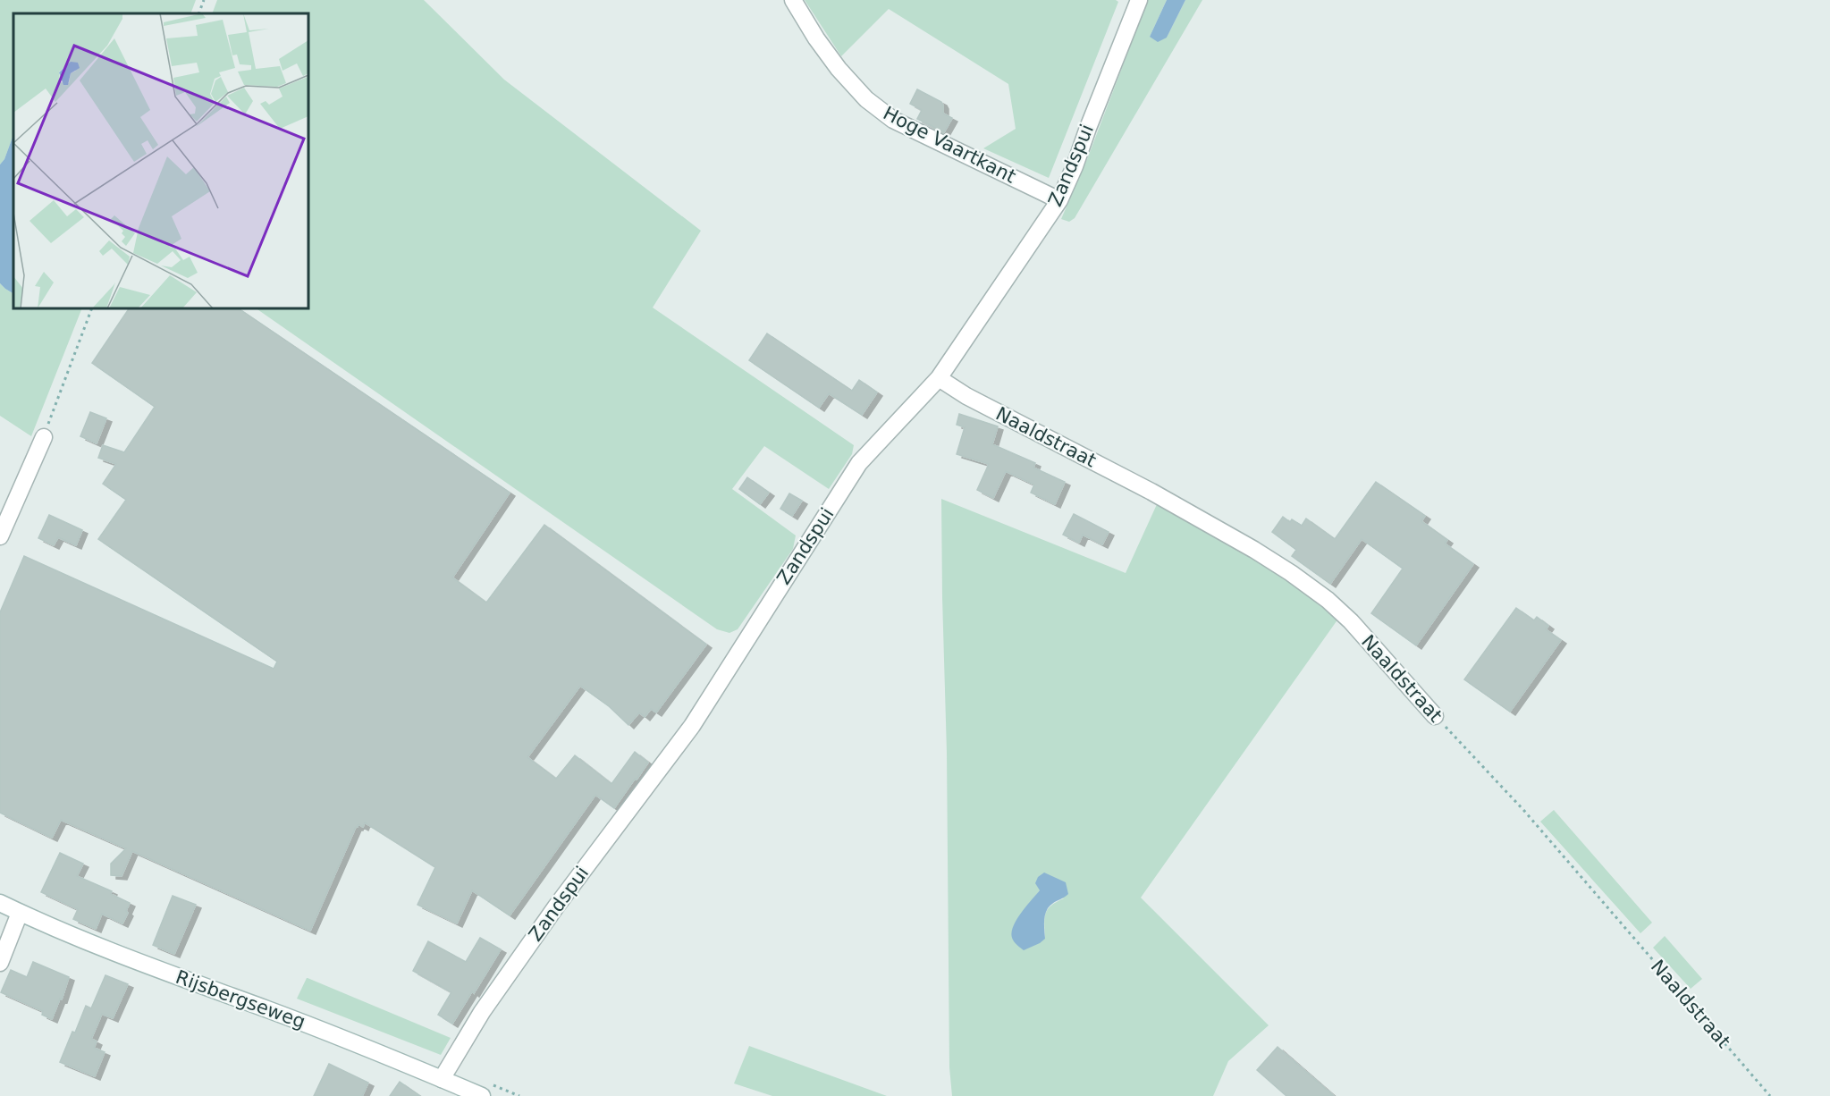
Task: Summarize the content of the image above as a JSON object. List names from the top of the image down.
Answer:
{
  "streets": {
    "street": [
      "Hoge Vaartkant",
      "Zandspui",
      "Naaldstraat",
      "Rijsbergseweg"
    ]
  },
  "crossings": [
    ["Hoge Vaartkant", "Zandspui"],
    ["Zandspui", "Naaldstraat"],
    ["Zandspui", "Rijsbergseweg"]
  ]
}
